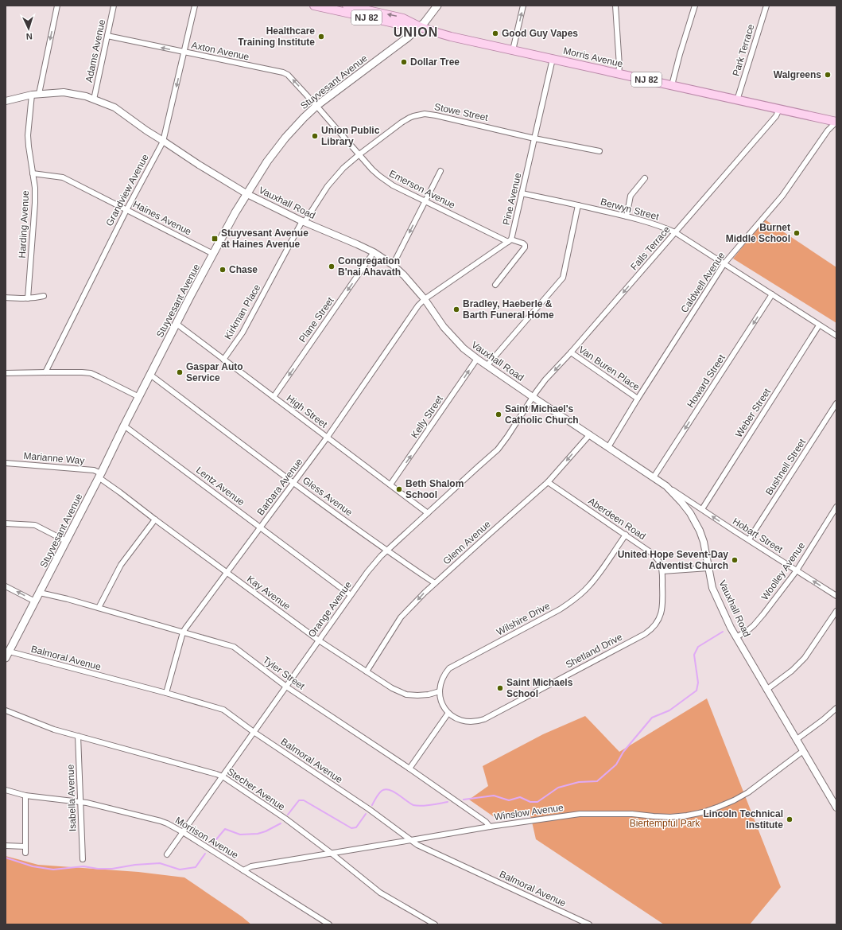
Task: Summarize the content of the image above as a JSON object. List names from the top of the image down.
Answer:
{
  "streets": {
    "main road": ["NJ 82", "Morris Avenue", "Stuyvesant Avenue"],
    "street": [
      "Park Terrace",
      "Adams Avenue",
      "Axton Avenue",
      "Stowe Street",
      "Emerson Avenue",
      "Grandview Avenue",
      "Pine Avenue",
      "Vauxhall Road",
      "Berwyn Street",
      "Haines Avenue",
      "Harding Avenue",
      "Falls Terrace",
      "Caldwell Avenue",
      "Kirkman Place",
      "Plane Street",
      "Van Buren Place",
      "Howard Street",
      "High Street",
      "Weber Street",
      "Kelly Street",
      "Marianne Way",
      "Bushnell Street",
      "Lentz Avenue",
      "Barbara Avenue",
      "Gless Avenue",
      "Aberdeen Road",
      "Hobart Street",
      "Glenn Avenue",
      "Woolley Avenue",
      "Kay Avenue",
      "Orange Avenue",
      "Wilshire Drive",
      "Shetland Drive",
      "Balmoral Avenue",
      "Tyler Street",
      "Stecher Avenue",
      "Isabella Avenue",
      "Winslow Avenue",
      "Morrison Avenue"
    ]
  },
  "crossings": [
    ["Park Terrace", "Morris Avenue"],
    ["Adams Avenue", "Axton Avenue"],
    ["Adams Avenue", "Vauxhall Road"],
    ["Axton Avenue", "Stuyvesant Avenue"],
    ["Axton Avenue", "Emerson Avenue"],
    ["Axton Avenue", "Grandview Avenue"],
    ["Morris Avenue", "Stuyvesant Avenue"],
    ["Morris Avenue", "Pine Avenue"],
    ["Morris Avenue", "Falls Terrace"],
    ["Morris Avenue", "Caldwell Avenue"],
    ["Stuyvesant Avenue", "Emerson Avenue"],
    ["Stuyvesant Avenue", "Vauxhall Road"],
    ["Stuyvesant Avenue", "Haines Avenue"],
    ["Stuyvesant Avenue", "High Street"],
    ["Stuyvesant Avenue", "Marianne Way"],
    ["Stuyvesant Avenue", "Lentz Avenue"],
    ["Stuyvesant Avenue", "Gless Avenue"],
    ["Stuyvesant Avenue", "Kay Avenue"],
    ["Stuyvesant Avenue", "Balmoral Avenue"],
    ["Stuyvesant Avenue", "Tyler Street"],
    ["Stowe Street", "Emerson Avenue"],
    ["Stowe Street", "Pine Avenue"],
    ["Stowe Street", "Vauxhall Road"],
    ["Stowe Street", "Kirkman Place"],
    ["Emerson Avenue", "Pine Avenue"],
    ["Grandview Avenue", "Vauxhall Road"],
    ["Grandview Avenue", "Haines Avenue"],
    ["Pine Avenue", "Berwyn Street"],
    ["Vauxhall Road", "Harding Avenue"],
    ["Vauxhall Road", "Falls Terrace"],
    ["Vauxhall Road", "Caldwell Avenue"],
    ["Vauxhall Road", "Kirkman Place"],
    ["Vauxhall Road", "Plane Street"],
    ["Vauxhall Road", "Howard Street"],
    ["Vauxhall Road", "Kelly Street"],
    ["Vauxhall Road", "Barbara Avenue"],
    ["Vauxhall Road", "Hobart Street"],
    ["Vauxhall Road", "Glenn Avenue"],
    ["Vauxhall Road", "Woolley Avenue"],
    ["Vauxhall Road", "Orange Avenue"],
    ["Vauxhall Road", "Winslow Avenue"],
    ["Berwyn Street", "Falls Terrace"],
    ["Berwyn Street", "Caldwell Avenue"],
    ["Berwyn Street", "Howard Street"],
    ["Berwyn Street", "Weber Street"],
    ["Haines Avenue", "Harding Avenue"],
    ["Falls Terrace", "Van Buren Place"],
    ["Falls Terrace", "Orange Avenue"],
    ["Caldwell Avenue", "Van Buren Place"],
    ["Kirkman Place", "High Street"],
    ["Plane Street", "High Street"],
    ["High Street", "Kelly Street"],
    ["High Street", "Barbara Avenue"],
    ["High Street", "Orange Avenue"],
    ["Weber Street", "Hobart Street"],
    ["Marianne Way", "Kay Avenue"],
    ["Bushnell Street", "Hobart Street"],
    ["Lentz Avenue", "Barbara Avenue"],
    ["Lentz Avenue", "Orange Avenue"],
    ["Barbara Avenue", "Gless Avenue"],
    ["Barbara Avenue", "Kay Avenue"],
    ["Barbara Avenue", "Balmoral Avenue"],
    ["Barbara Avenue", "Tyler Street"],
    ["Gless Avenue", "Glenn Avenue"],
    ["Gless Avenue", "Orange Avenue"],
    ["Aberdeen Road", "Glenn Avenue"],
    ["Aberdeen Road", "Wilshire Drive"],
    ["Aberdeen Road", "Shetland Drive"],
    ["Hobart Street", "Woolley Avenue"],
    ["Glenn Avenue", "Kay Avenue"],
    ["Kay Avenue", "Orange Avenue"],
    ["Kay Avenue", "Wilshire Drive"],
    ["Orange Avenue", "Balmoral Avenue"],
    ["Orange Avenue", "Tyler Street"],
    ["Orange Avenue", "Stecher Avenue"],
    ["Orange Avenue", "Morrison Avenue"],
    ["Wilshire Drive", "Shetland Drive"],
    ["Balmoral Avenue", "Winslow Avenue"],
    ["Tyler Street", "Winslow Avenue"],
    ["Stecher Avenue", "Isabella Avenue"],
    ["Stecher Avenue", "Winslow Avenue"],
    ["Isabella Avenue", "Morrison Avenue"],
    ["Winslow Avenue", "Morrison Avenue"]
  ],
  "one_way": [
    "Axton Avenue",
    "Falls Terrace",
    "Plane Street",
    "Howard Street",
    "Kelly Street",
    "Hobart Street",
    "Glenn Avenue"
  ],
  "districts": ["UNION"],
  "parks": ["Biertempful Park"],
  "places": {
    "other": [
      "Good Guy Vapes",
      "Healthcare Training Institute",
      "Dollar Tree",
      "Walgreens",
      "Union Public Library",
      "Burnet Middle School",
      "Congregation B'nai Ahavath",
      "Chase",
      "Bradley, Haeberle & Barth Funeral Home",
      "Gaspar Auto Service",
      "Saint Michael's Catholic Church",
      "Beth Shalom School",
      "United Hope Sevent-Day Adventist Church",
      "Saint Michaels School",
      "Lincoln Technical Institute"
    ],
    "transit": ["Stuyvesant Avenue at Haines Avenue"]
  },
  "north": "bottom"
}
